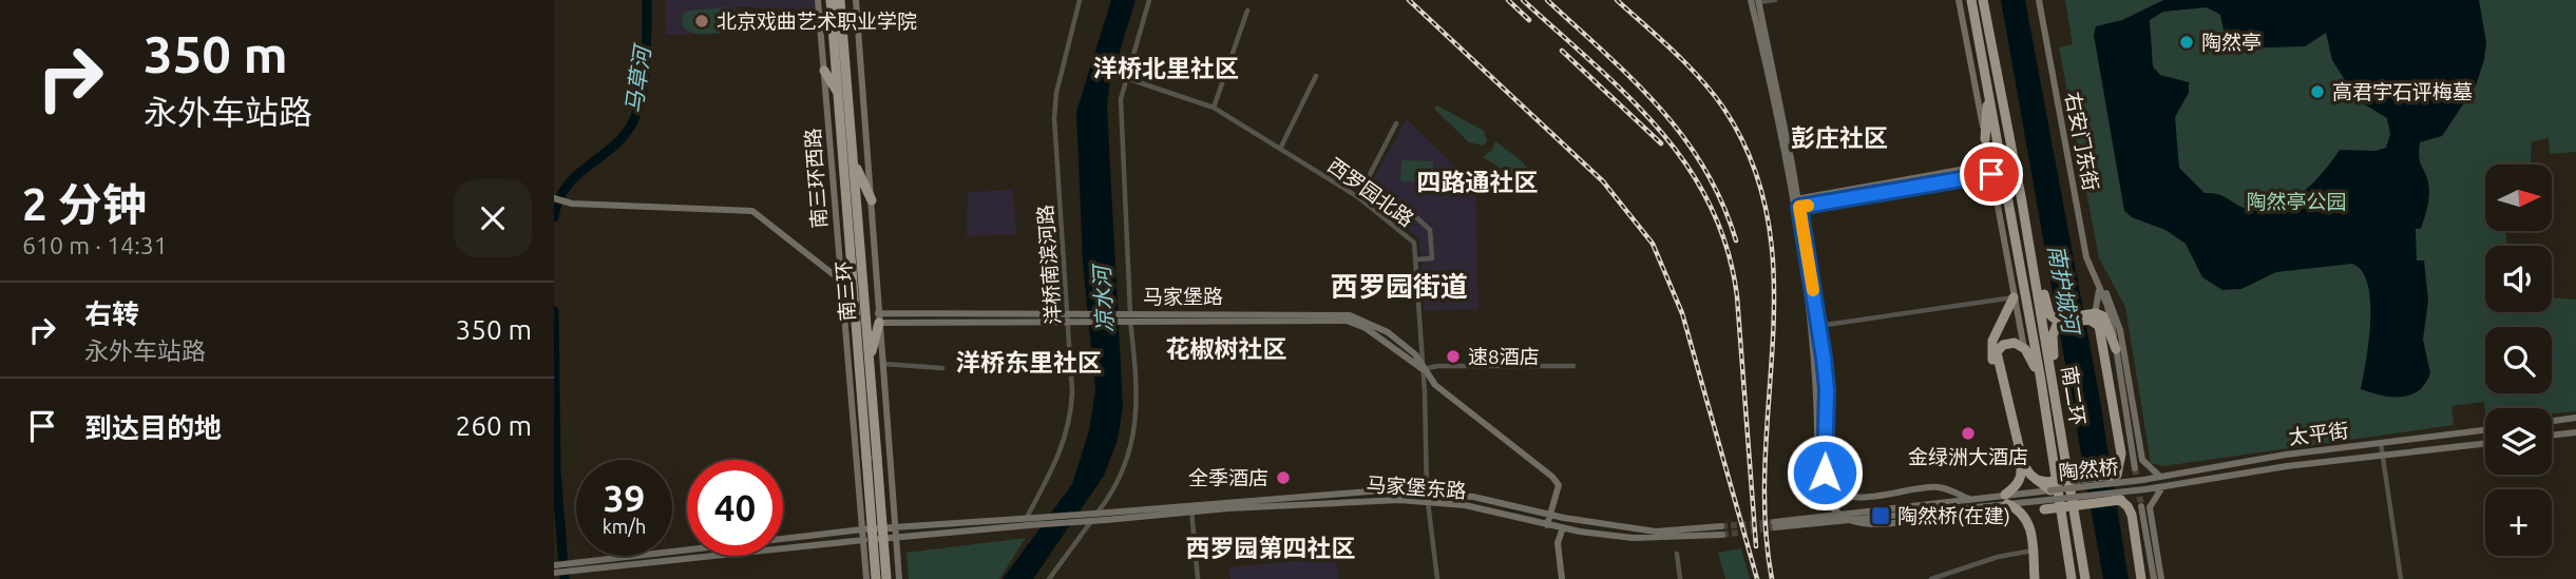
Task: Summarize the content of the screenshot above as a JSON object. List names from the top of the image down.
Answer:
{
  "streets": {
    "highway": ["南三环", "南二环"],
    "street": [
      "右安门东街",
      "南三环西路",
      "西罗园北路",
      "洋桥南滨河路",
      "马家堡路",
      "太平街",
      "陶然桥",
      "马家堡东路"
    ]
  },
  "crossings": [
    ["南三环西路", "南三环"],
    ["西罗园北路", "马家堡路"],
    ["西罗园北路", "马家堡东路"],
    ["洋桥南滨河路", "马家堡路"],
    ["马家堡路", "马家堡东路"],
    ["太平街", "陶然桥"]
  ],
  "districts": [
    "洋桥北里社区",
    "彭庄社区",
    "四路通社区",
    "西罗园街道",
    "花椒树社区",
    "洋桥东里社区",
    "西罗园第四社区"
  ],
  "water": ["马草河", "南护城河", "凉水河"],
  "parks": ["陶然亭公园"],
  "places": {
    "other": [
      "北京戏曲艺术职业学院",
      "陶然亭",
      "高君宇石评梅墓",
      "速8酒店",
      "金绿洲大酒店",
      "全季酒店"
    ],
    "transit": ["陶然桥(在建)"]
  },
  "north": "right",
  "page": {
    "turn": ["350 m", "永外车站路"],
    "heading": ["2 分钟", "610 m · 14:31"],
    "map_buttons": "+",
    "list": [
      {
        "name": "右转",
        "note": "永外车站路",
        "value": "350 m"
      },
      {
        "name": "到达目的地",
        "value": "260 m"
      }
    ],
    "speed": "39 km/h",
    "limit": "40"
  }
}
